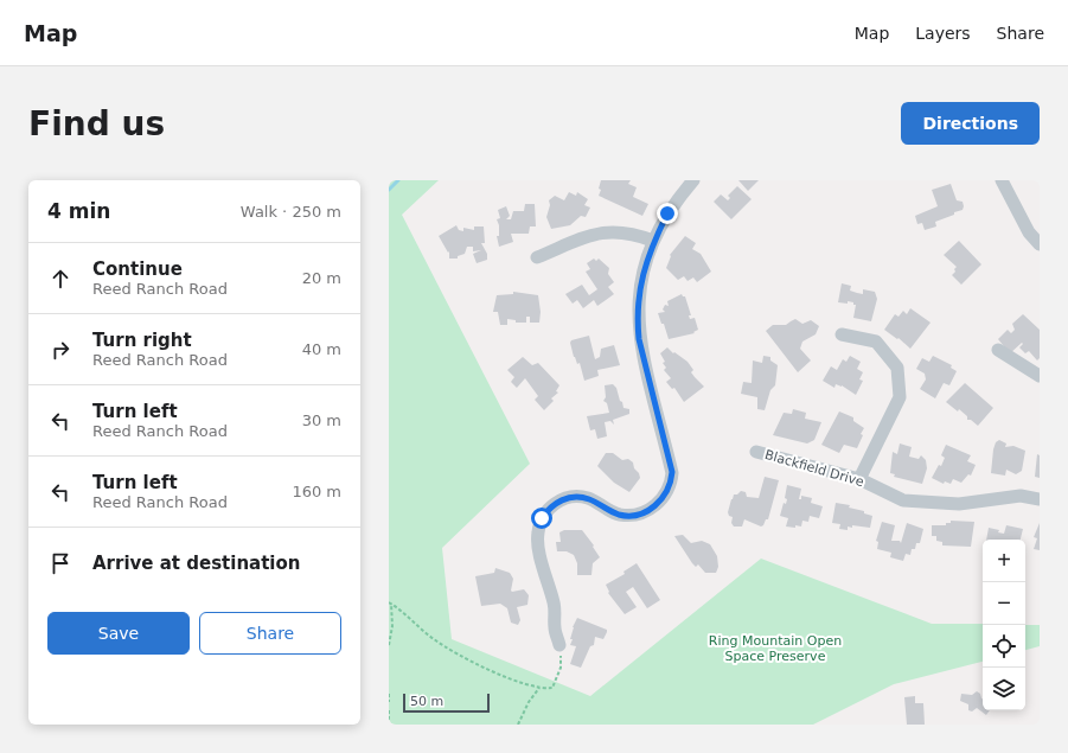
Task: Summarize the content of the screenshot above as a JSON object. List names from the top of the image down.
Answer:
{
  "streets": {
    "street": ["Blackfield Drive"]
  },
  "parks": ["Ring Mountain Open Space Preserve"],
  "scale_bar": "50 m",
  "page": {
    "header": "Map",
    "nav": ["Map", "Layers", "Share"],
    "buttons": [
      "Directions",
      ["Save", "Share"]
    ],
    "title": "Find us",
    "heading": ["4 min", "Walk · 250 m"],
    "list": [
      ["Continue", "Reed Ranch Road", "20 m"],
      ["Turn right", "Reed Ranch Road", "40 m"],
      ["Turn left", "Reed Ranch Road", "30 m"],
      ["Turn left", "Reed Ranch Road", "160 m"],
      "Arrive at destination"
    ],
    "map_buttons": ["+", "−"],
    "scale": "50 m"
  }
}
